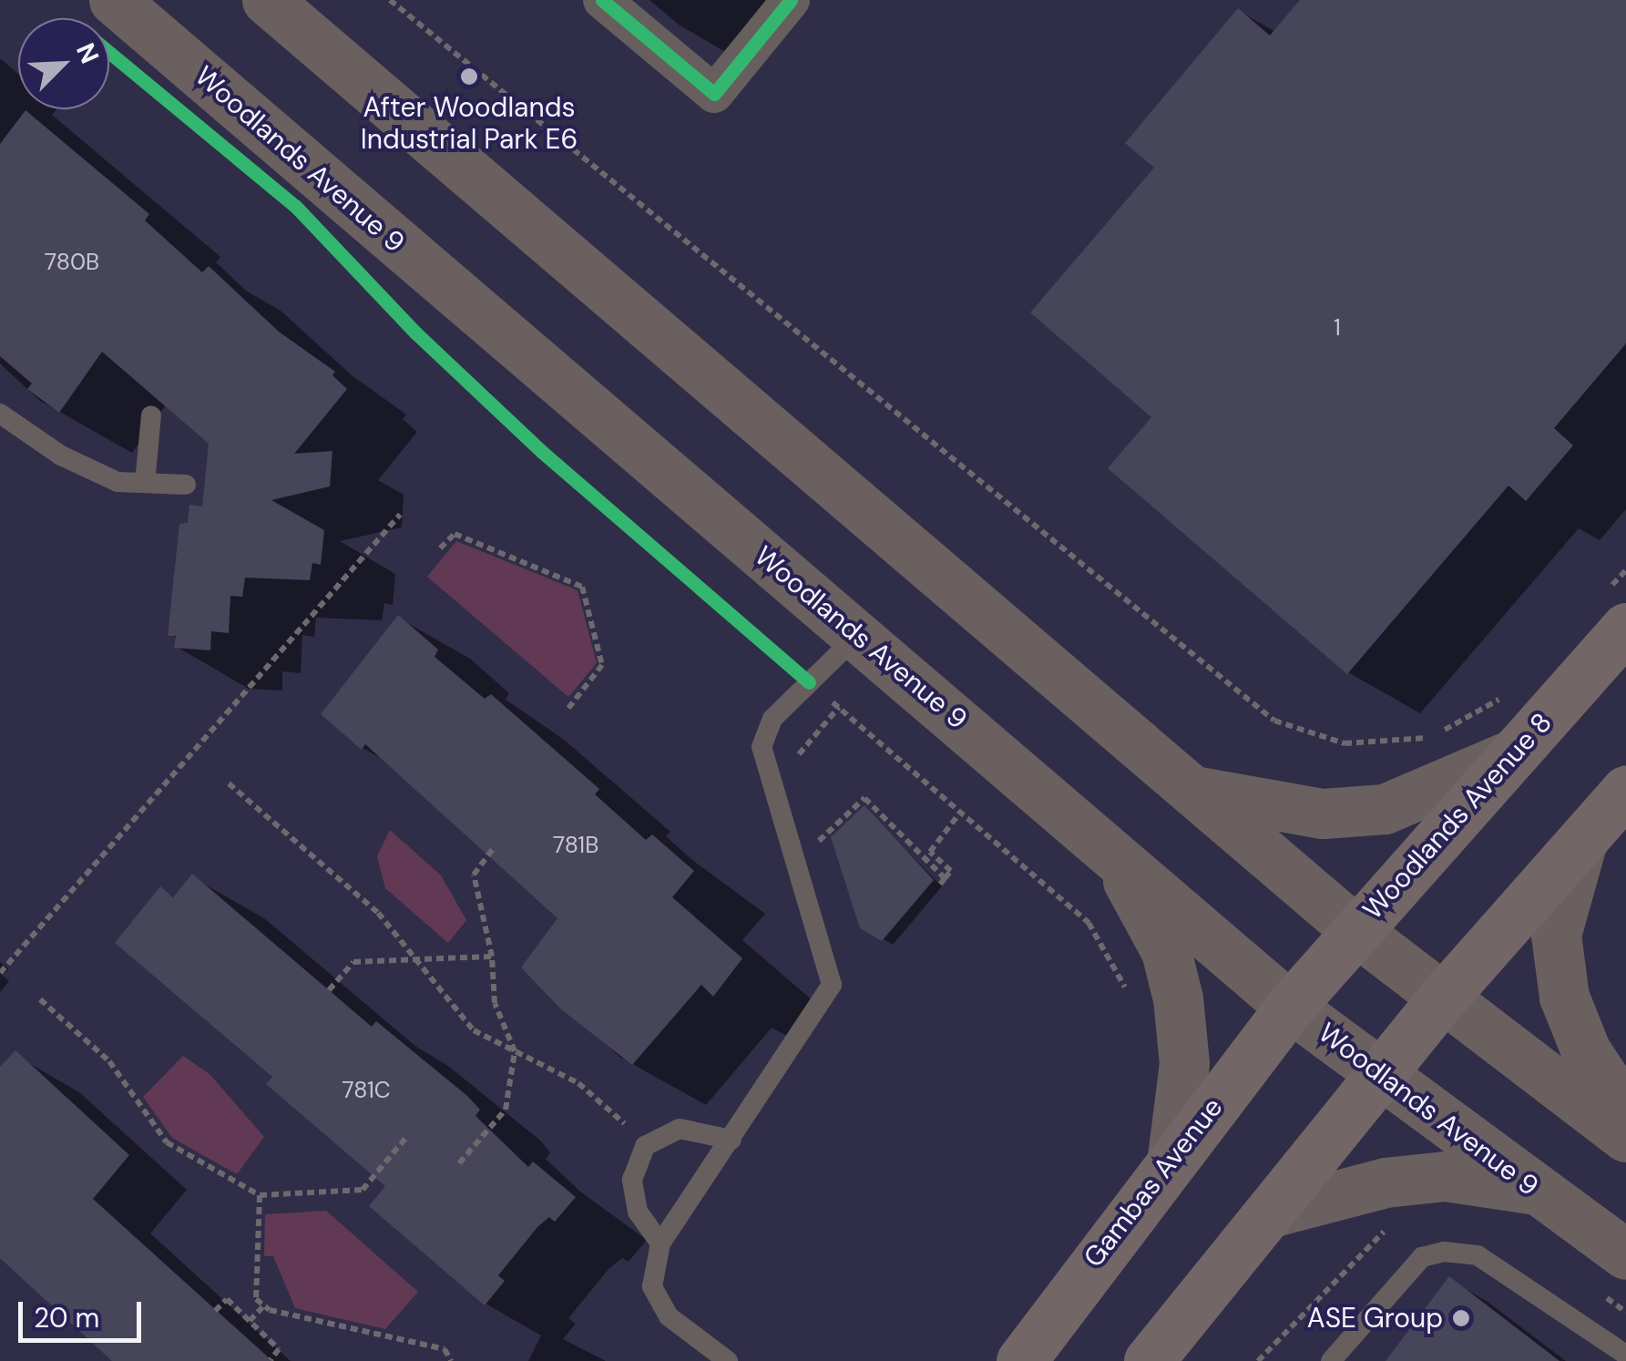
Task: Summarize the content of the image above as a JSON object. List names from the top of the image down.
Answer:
{
  "streets": {
    "main road": ["Woodlands Avenue 9", "Woodlands Avenue 8", "Gambas Avenue"]
  },
  "crossings": [
    ["Woodlands Avenue 9", "Woodlands Avenue 8"],
    ["Woodlands Avenue 9", "Gambas Avenue"],
    ["Woodlands Avenue 8", "Gambas Avenue"]
  ],
  "places": ["After Woodlands Industrial Park E6", "ASE Group"],
  "house_numbers": [
    "780B",
    "1",
    "781B",
    "781C"
  ],
  "scale_bar": "20 m",
  "north": "top right"
}
